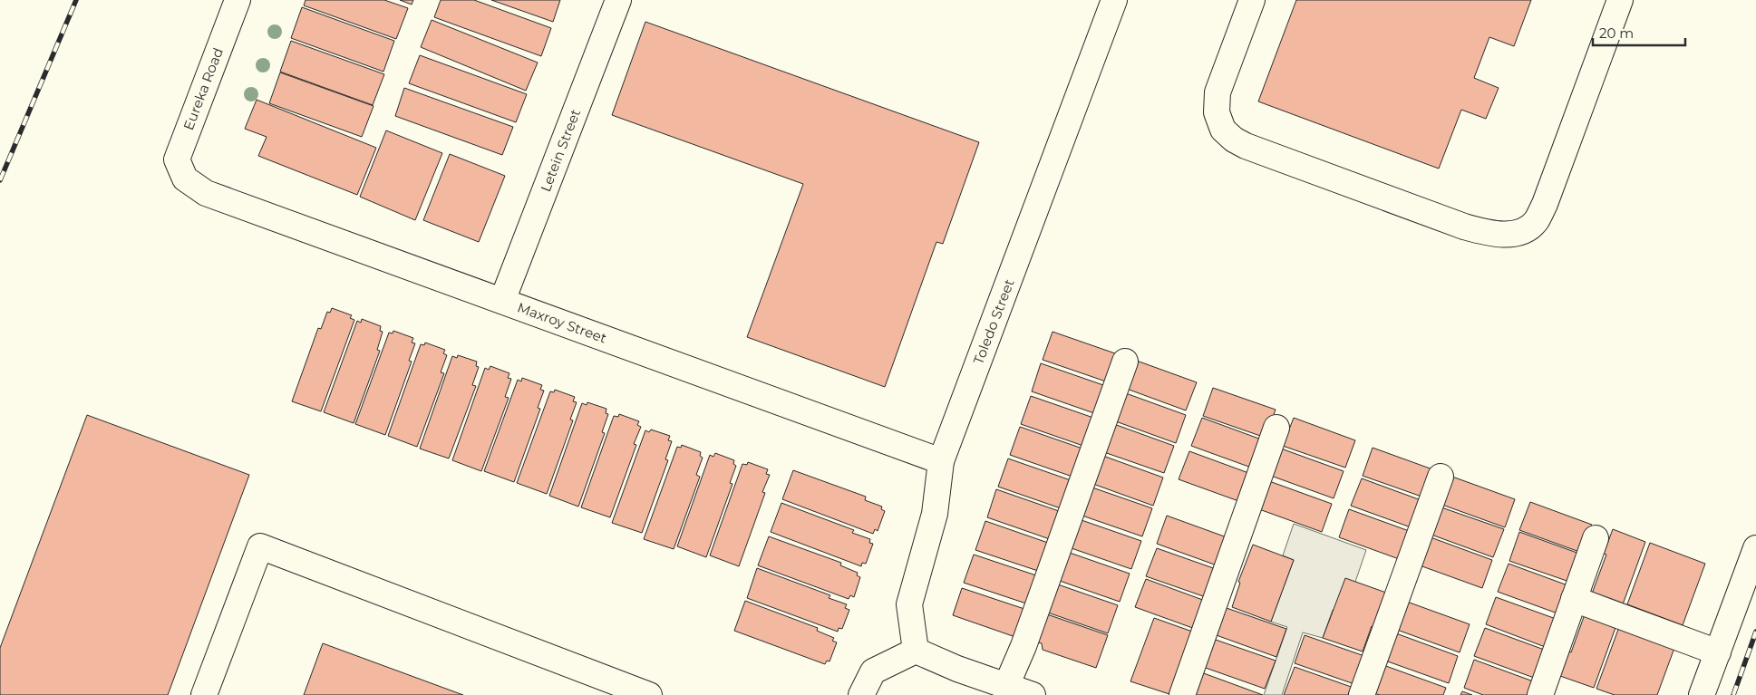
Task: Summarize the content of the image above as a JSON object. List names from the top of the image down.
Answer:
{
  "streets": {
    "street": [
      "Eureka Road",
      "Letein Street",
      "Toledo Street",
      "Maxroy Street"
    ]
  },
  "crossings": [
    ["Eureka Road", "Maxroy Street"],
    ["Letein Street", "Maxroy Street"],
    ["Toledo Street", "Maxroy Street"]
  ],
  "scale_bar": "20 m"
}
